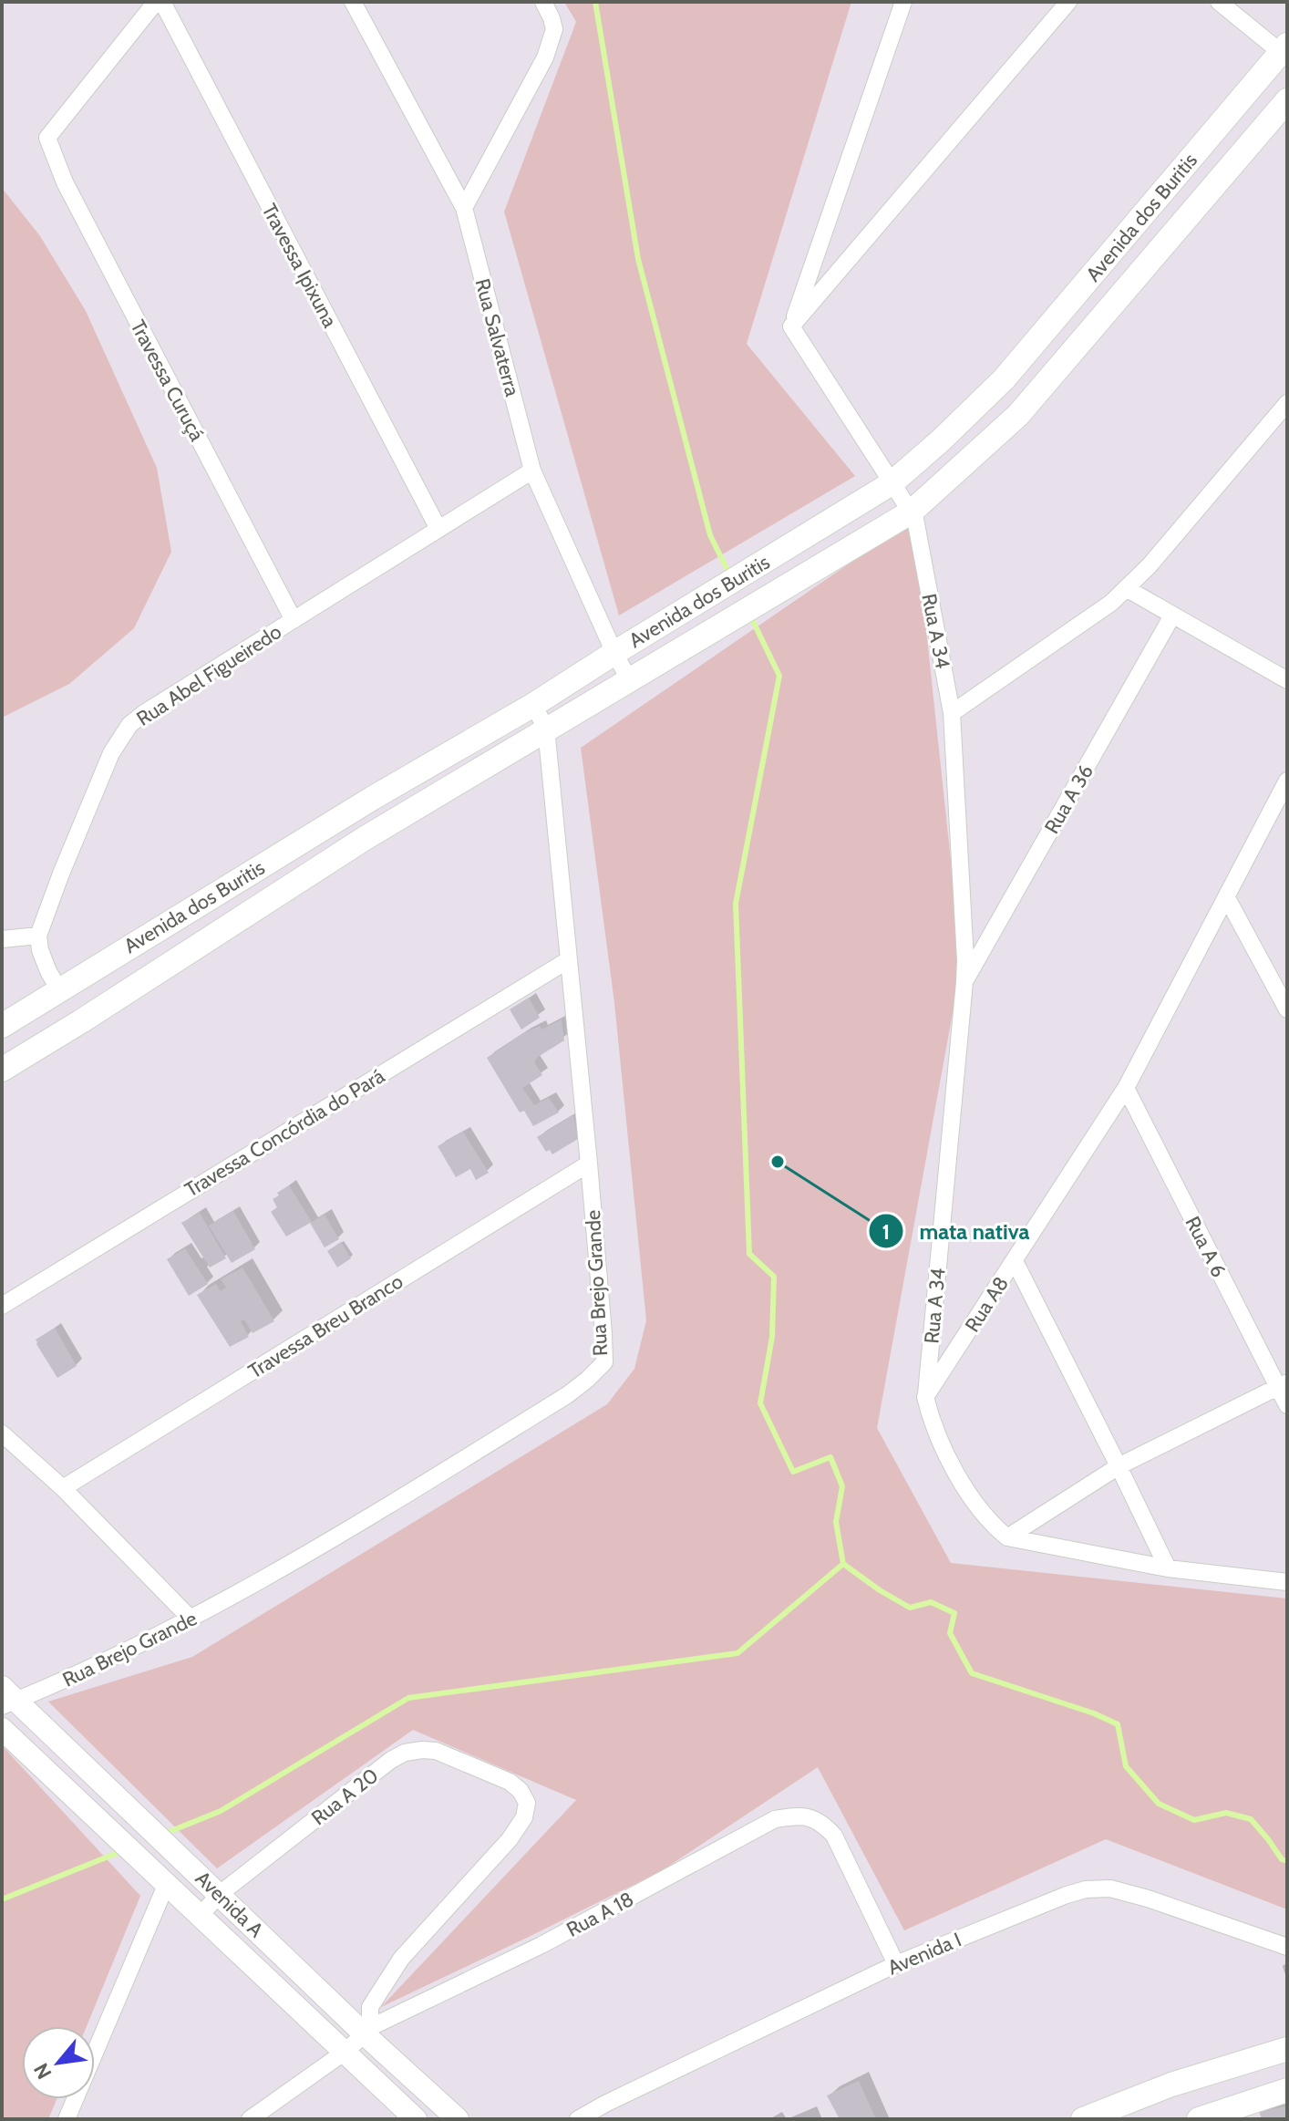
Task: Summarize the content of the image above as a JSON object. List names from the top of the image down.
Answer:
{
  "streets": {
    "main road": ["Avenida dos Buritis"],
    "street": [
      "Travessa Ipixuna",
      "Rua Salvaterra",
      "Travessa Curuçá",
      "Rua A 34",
      "Rua Abel Figueiredo",
      "Rua A 36",
      "Travessa Concórdia do Pará",
      "Rua A 6",
      "Rua Brejo Grande",
      "Rua A8",
      "Travessa Breu Branco",
      "Rua A 20",
      "Avenida A",
      "Rua A 18",
      "Avenida I"
    ]
  },
  "crossings": [
    ["Avenida dos Buritis", "Rua Salvaterra"],
    ["Avenida dos Buritis", "Rua A 34"],
    ["Avenida dos Buritis", "Rua Brejo Grande"],
    ["Travessa Ipixuna", "Rua Abel Figueiredo"],
    ["Rua Salvaterra", "Rua Abel Figueiredo"],
    ["Travessa Curuçá", "Rua Abel Figueiredo"],
    ["Rua A 34", "Rua A 36"],
    ["Rua A 34", "Rua A8"],
    ["Travessa Concórdia do Pará", "Rua Brejo Grande"],
    ["Rua A 6", "Rua A8"],
    ["Rua Brejo Grande", "Travessa Breu Branco"],
    ["Rua Brejo Grande", "Avenida A"],
    ["Rua A 20", "Avenida A"],
    ["Rua A 20", "Rua A 18"],
    ["Avenida A", "Rua A 18"],
    ["Rua A 18", "Avenida I"]
  ],
  "places": ["mata nativa"],
  "north": "bottom left"
}
